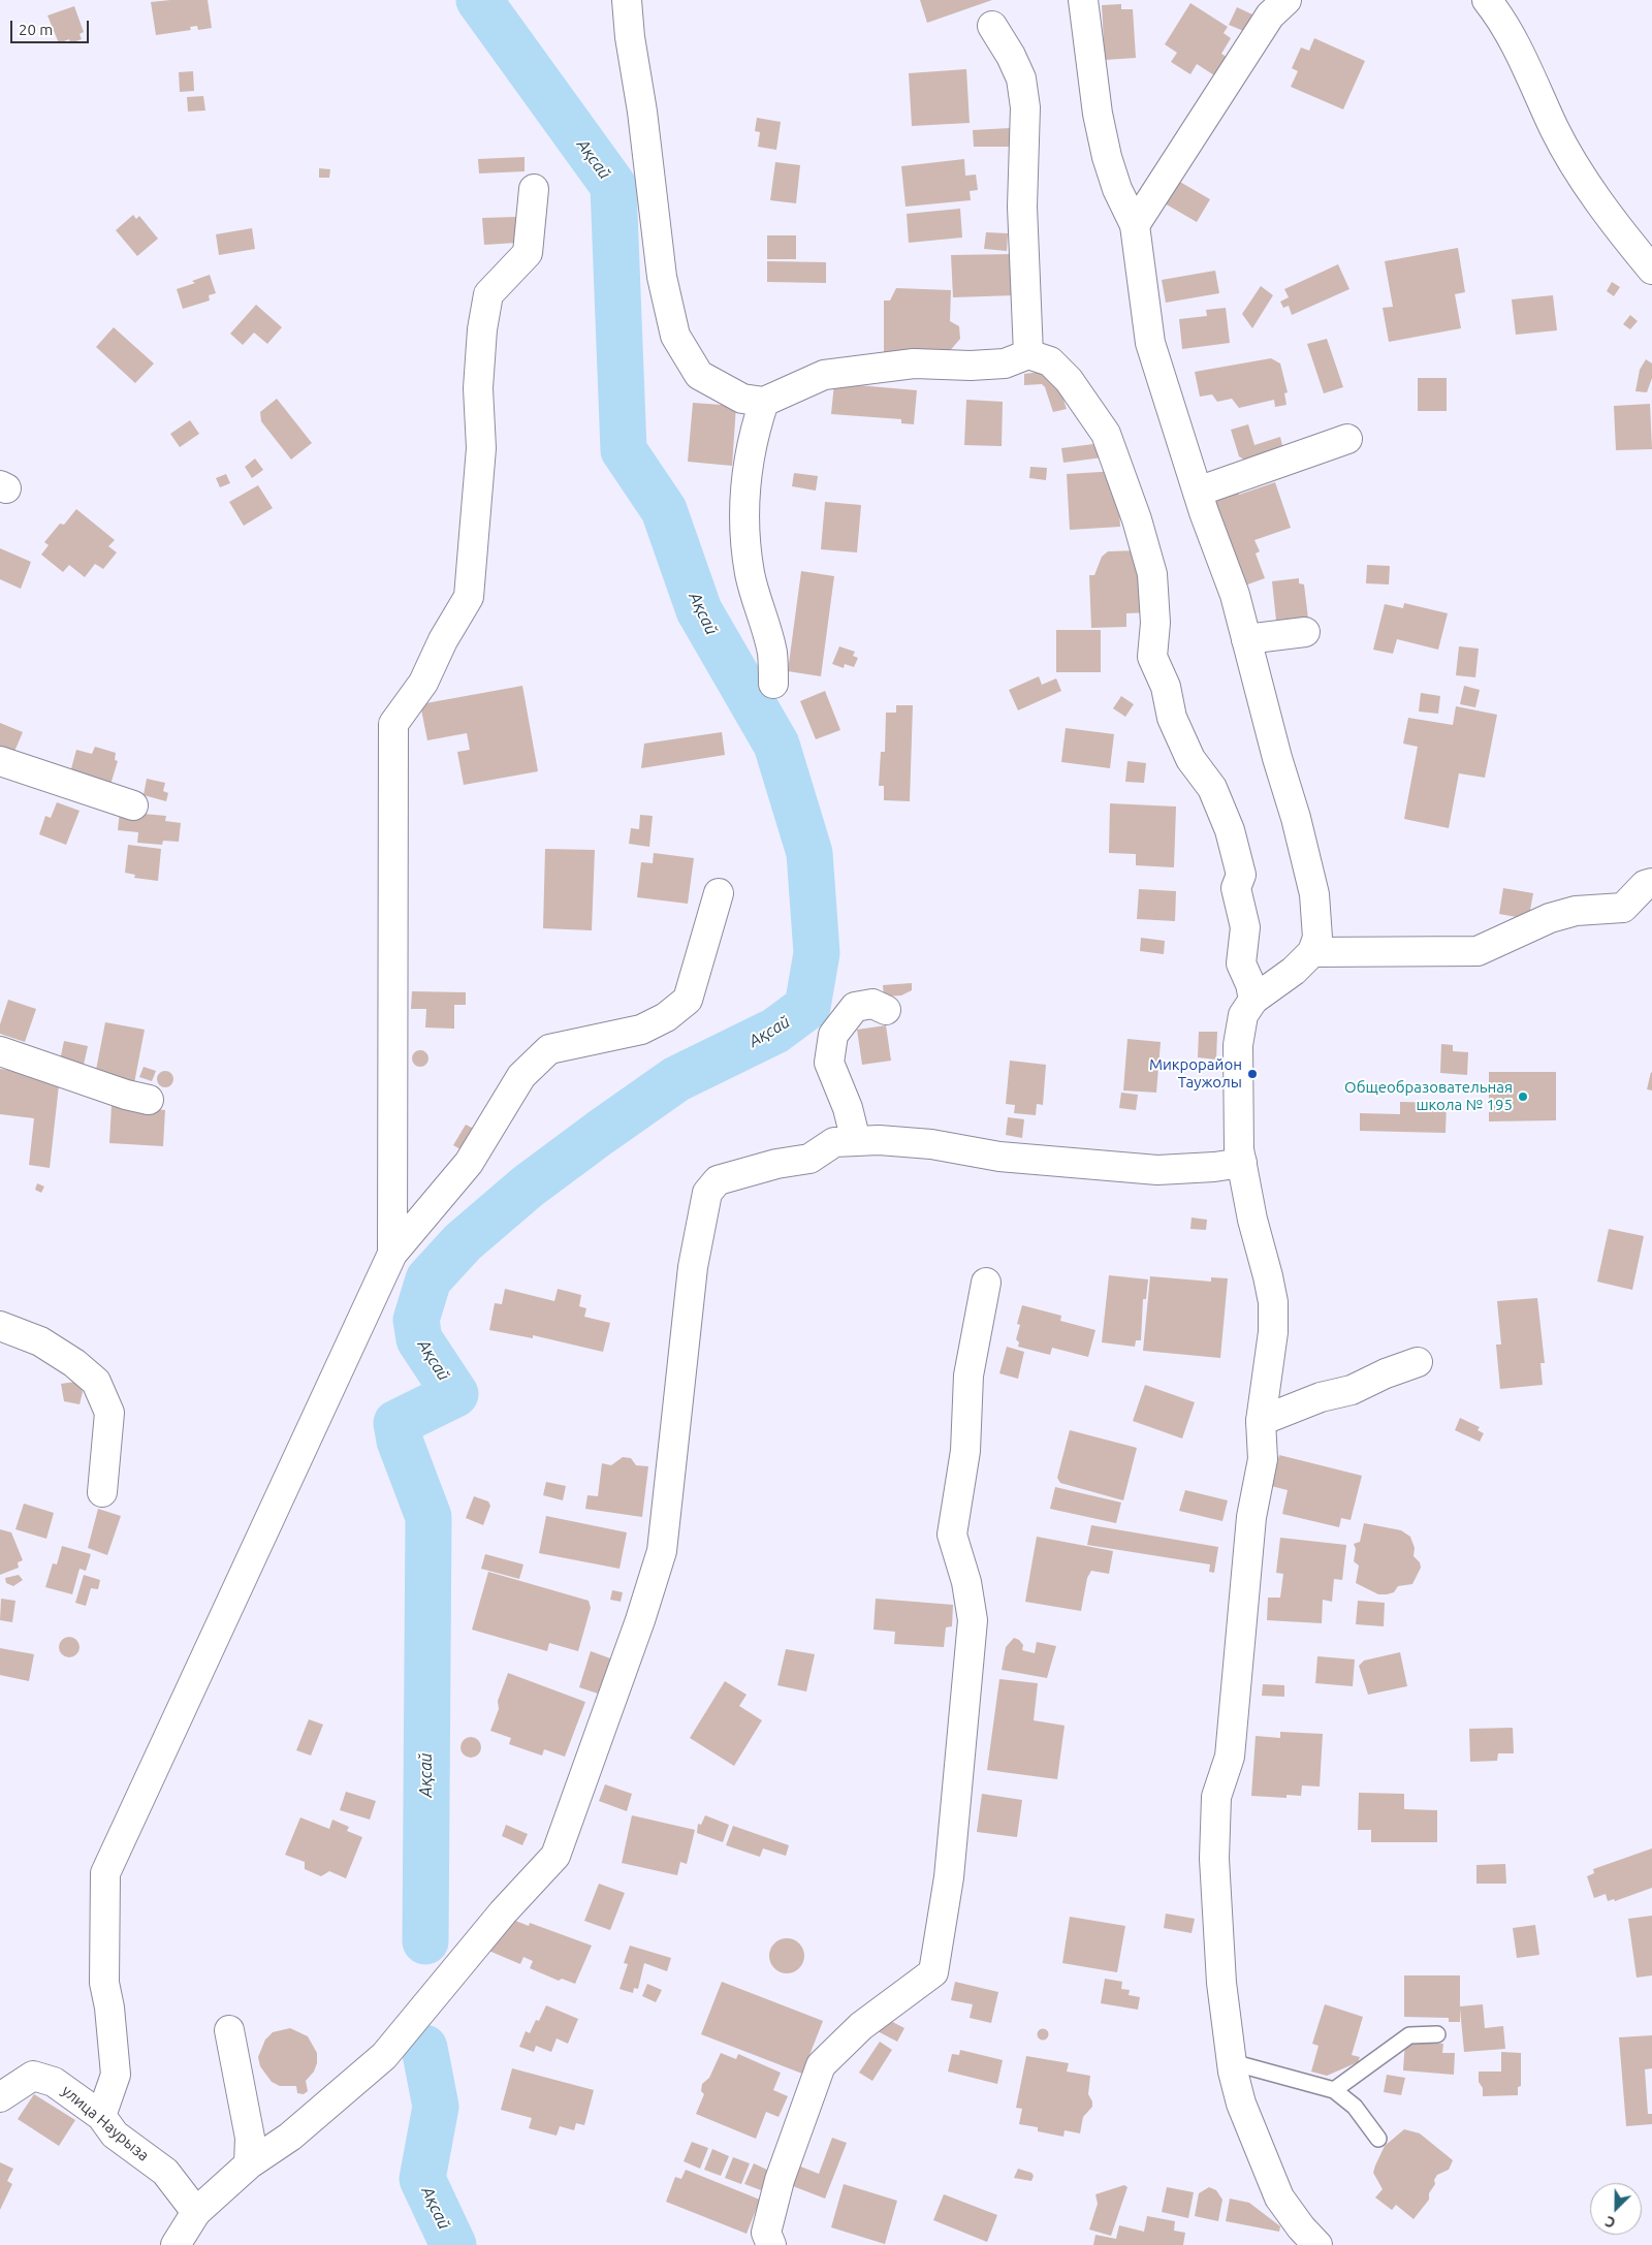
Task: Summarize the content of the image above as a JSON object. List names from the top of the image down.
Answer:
{
  "streets": {
    "street": ["улица Наурыза"]
  },
  "water": ["Ақсай"],
  "places": ["Микрорайон Таужолы", "Общеобразовательная школа № 195"],
  "scale_bar": "20 m",
  "north": "bottom left"
}
